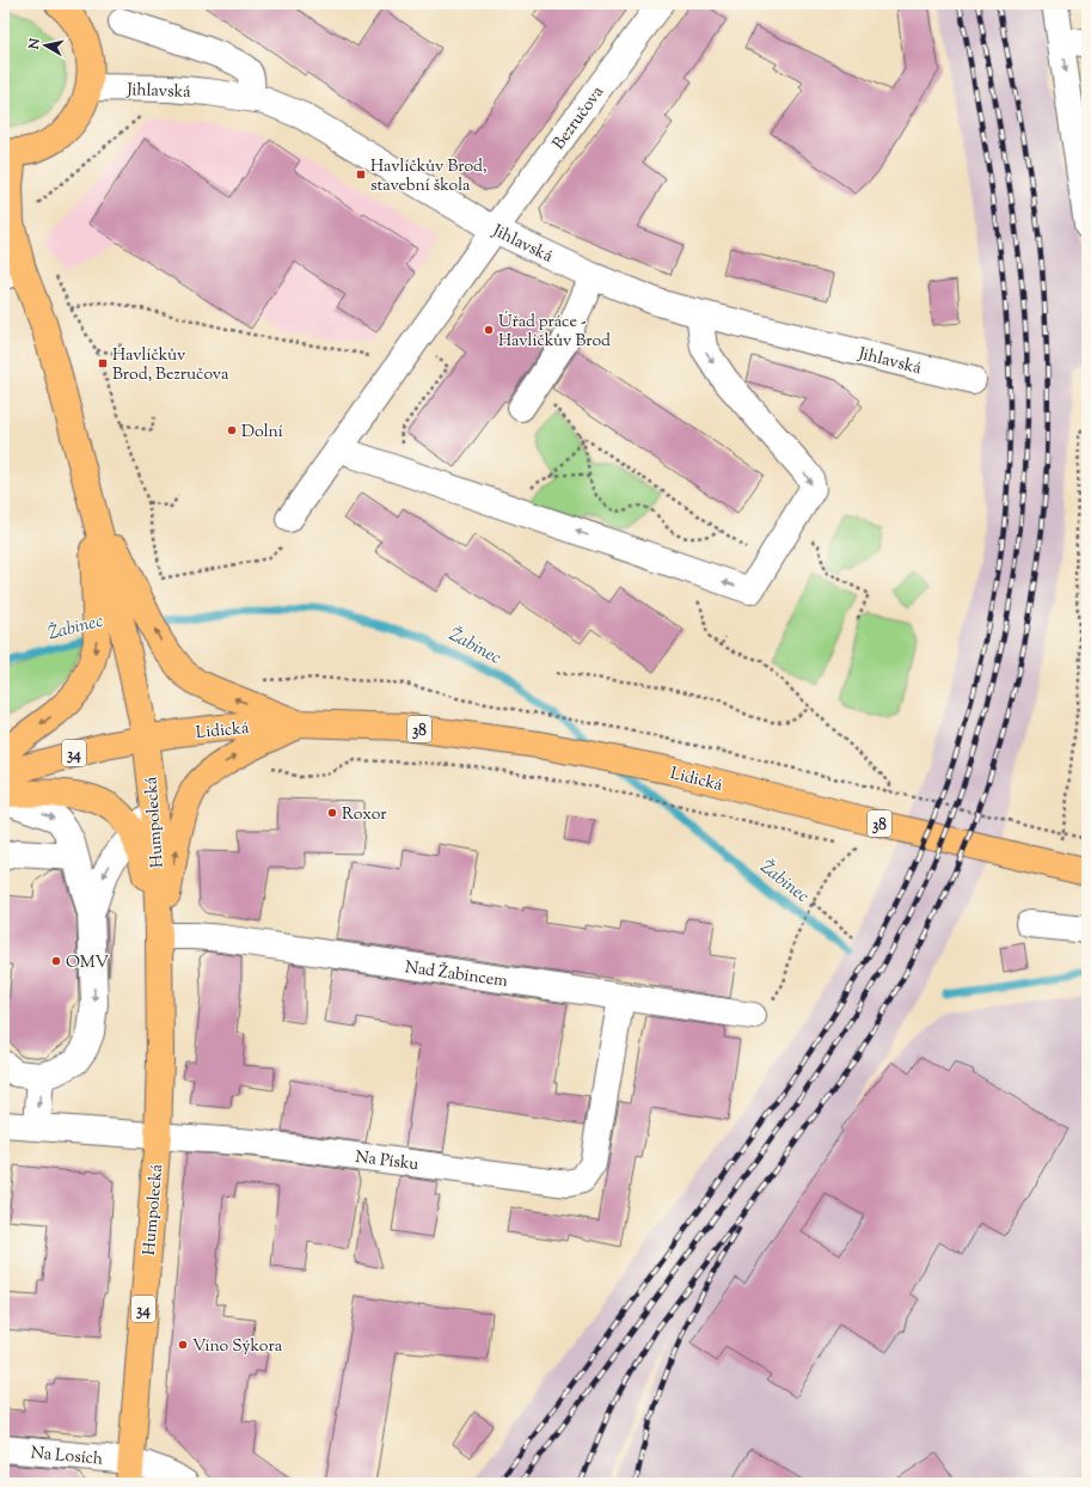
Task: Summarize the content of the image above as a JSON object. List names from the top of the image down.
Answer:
{
  "streets": {
    "main road": [
      "Lidická",
      "38",
      "34",
      "Humpolecká"
    ],
    "street": [
      "Jihlavská",
      "Bezručova",
      "Nad Žabincem",
      "Na Písku",
      "Na Losích"
    ]
  },
  "crossings": [
    ["Jihlavská", "Bezručova"],
    ["Lidická", "38"],
    ["Lidická", "34"],
    ["Lidická", "Humpolecká"],
    ["38", "Humpolecká"],
    ["34", "Humpolecká"],
    ["Humpolecká", "Nad Žabincem"],
    ["Humpolecká", "Na Písku"],
    ["Humpolecká", "Na Losích"],
    ["Nad Žabincem", "Na Písku"]
  ],
  "water": ["Žabinec"],
  "places": {
    "transit": ["Havlíčkův Brod, stavební škola", "Havlíčkův Brod, Bezručova"],
    "other": [
      "Úřad práce - Havlíčkův Brod",
      "Dolní",
      "Roxor",
      "OMV",
      "Víno Sýkora"
    ]
  },
  "north": "left"
}
